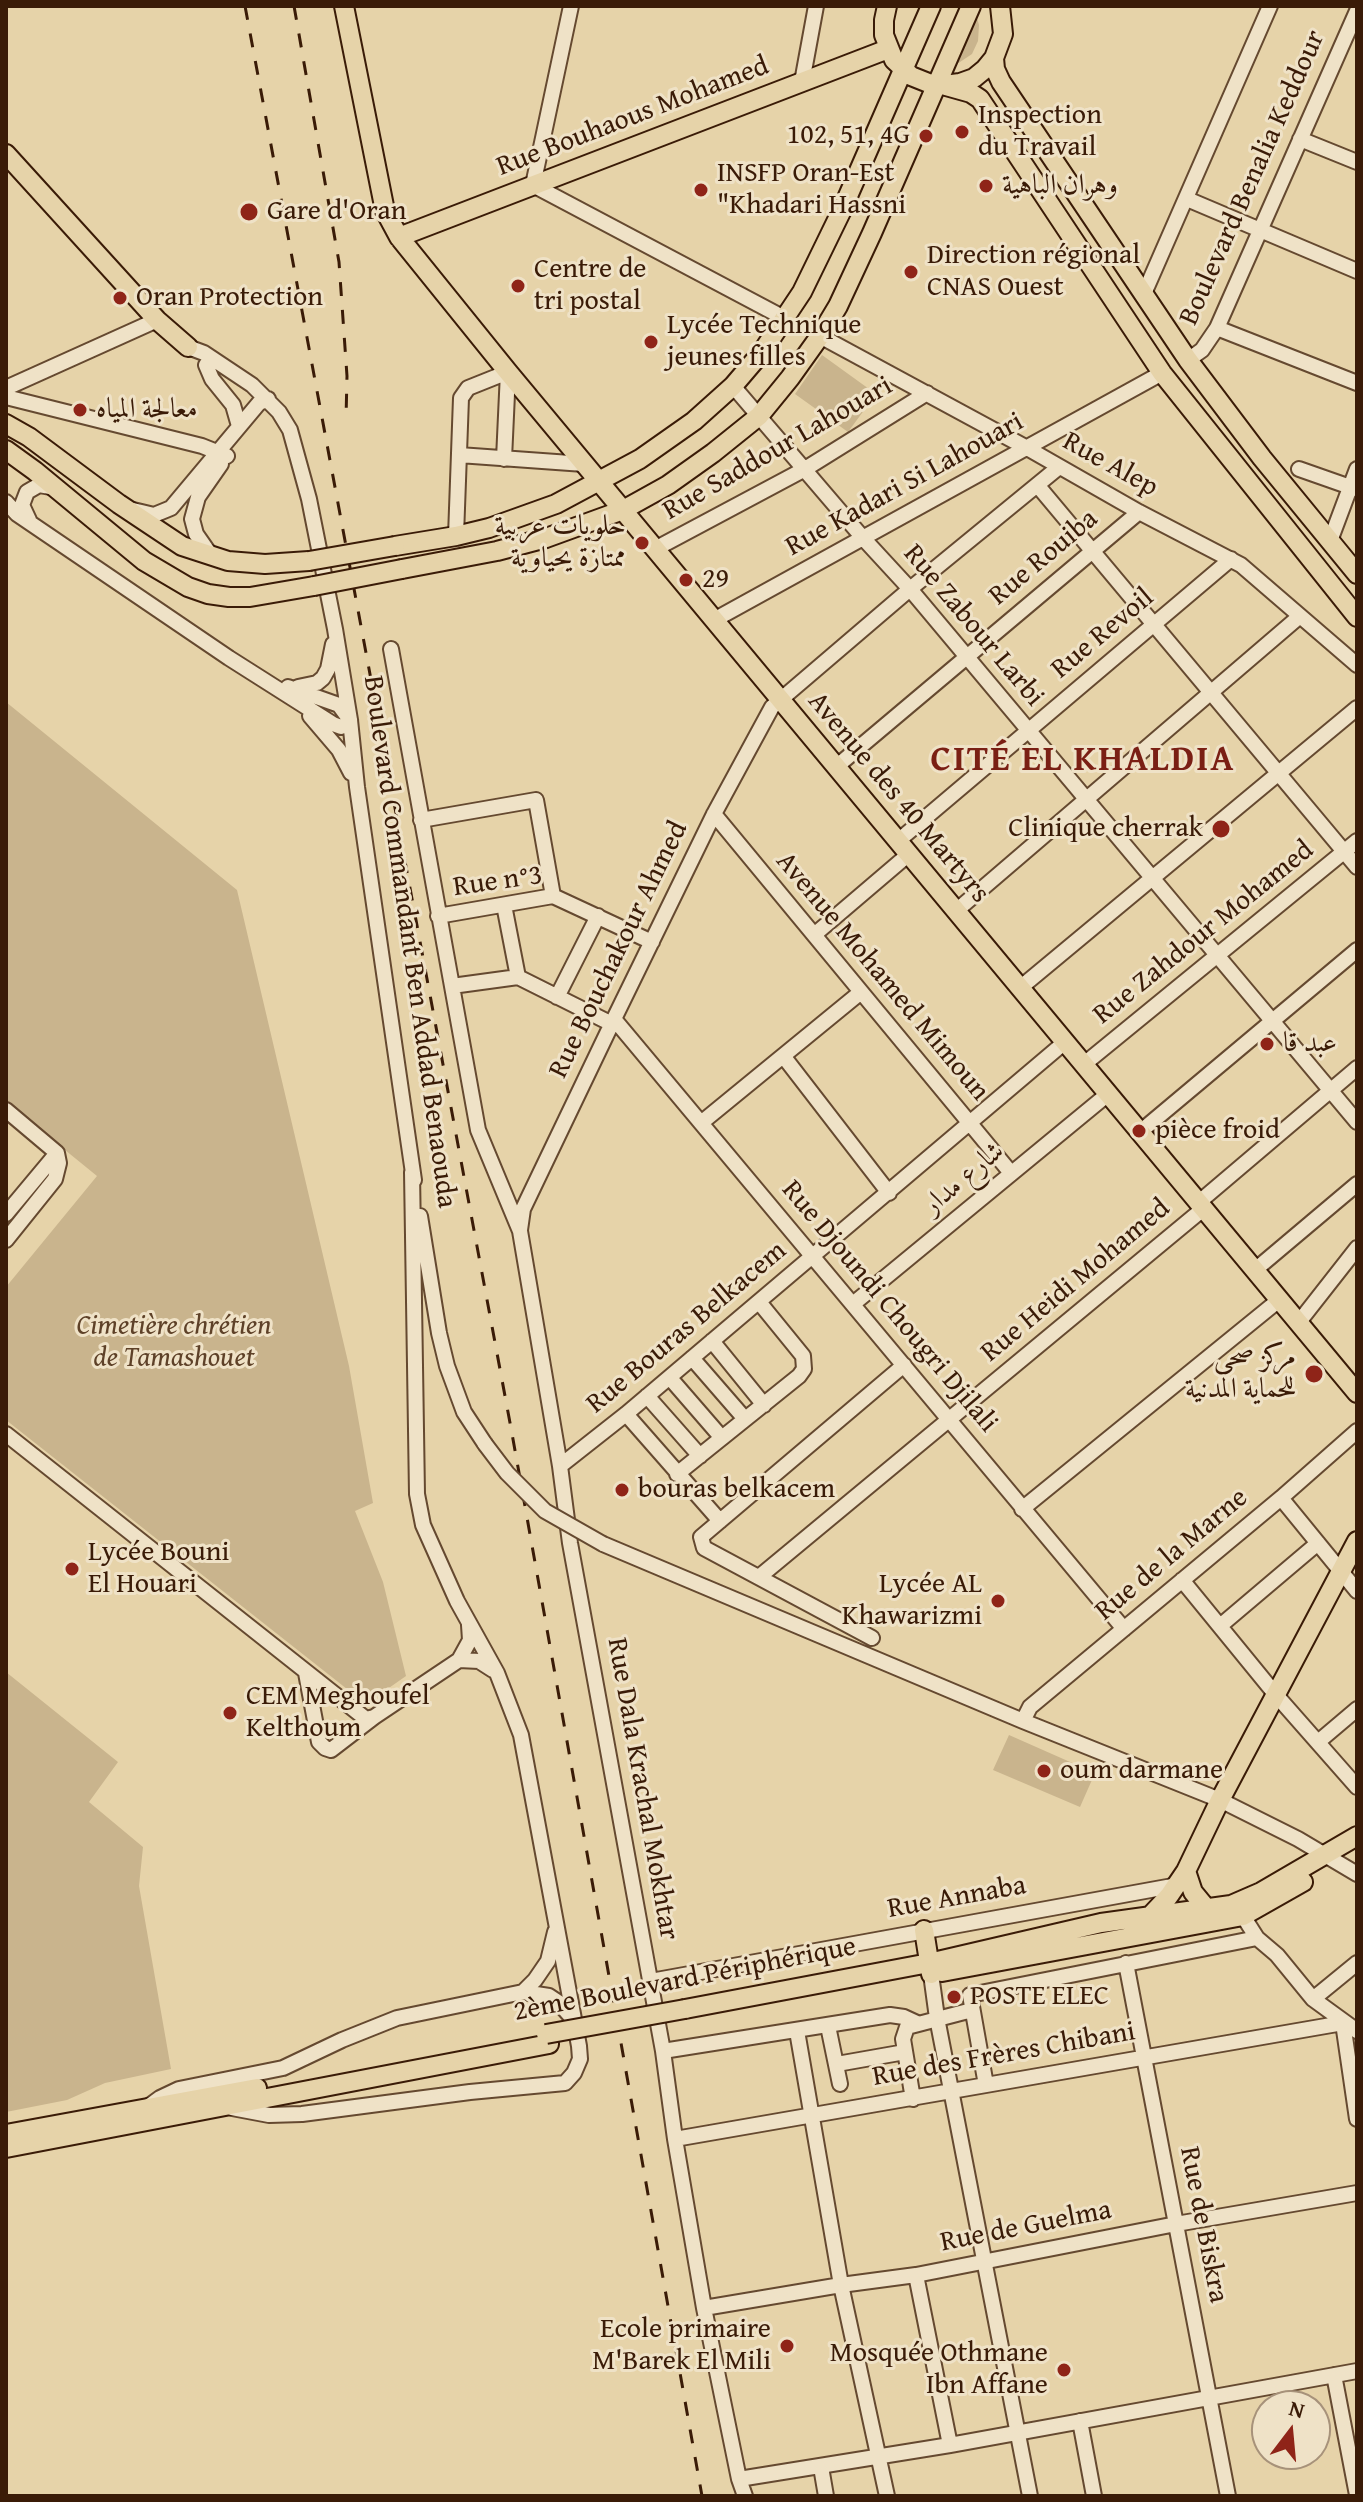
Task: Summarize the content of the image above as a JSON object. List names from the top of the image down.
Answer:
{
  "streets": {
    "main road": [
      "Rue Bouhaous Mohamed",
      "Avenue des 40 Martyrs",
      "Boulevard Commandant Ben Addad Benaouda",
      "2ème Boulevard Périphérique"
    ],
    "street": [
      "Boulevard Benalia Keddour",
      "Rue Saddour Lahouari",
      "Rue Alep",
      "Rue Kadari Si Lahouari",
      "Rue Rouiba",
      "Rue Zabour Larbi",
      "Rue Revoil",
      "Rue n°3",
      "Rue Zahdour Mohamed",
      "Rue Bouchakour Ahmed",
      "Avenue Mohamed Mimoun",
      "شارع مدار",
      "Rue Heidi Mohamed",
      "Rue Djoundi Chougri Djilali",
      "Rue Bouras Belkacem",
      "Rue de la Marne",
      "Rue Dala Krachal Mokhtar",
      "Rue Annaba",
      "Rue des Frères Chibani",
      "Rue de Biskra",
      "Rue de Guelma"
    ]
  },
  "crossings": [
    ["Rue Bouhaous Mohamed", "Avenue des 40 Martyrs"],
    ["Rue Saddour Lahouari", "Rue Alep"],
    ["Rue Saddour Lahouari", "Rue Zabour Larbi"],
    ["Rue Saddour Lahouari", "Avenue des 40 Martyrs"],
    ["Rue Alep", "Rue Kadari Si Lahouari"],
    ["Rue Alep", "Rue Rouiba"],
    ["Rue Alep", "Rue Revoil"],
    ["Rue Alep", "Rue Bouchakour Ahmed"],
    ["Rue Kadari Si Lahouari", "Rue Zabour Larbi"],
    ["Rue Kadari Si Lahouari", "Avenue des 40 Martyrs"],
    ["Rue Rouiba", "Rue Zabour Larbi"],
    ["Rue Rouiba", "Avenue des 40 Martyrs"],
    ["Rue Zabour Larbi", "Rue Revoil"],
    ["Rue Zabour Larbi", "Rue Zahdour Mohamed"],
    ["Rue Zabour Larbi", "Rue Bouchakour Ahmed"],
    ["Rue Zabour Larbi", "Rue Heidi Mohamed"],
    ["Rue Revoil", "Avenue des 40 Martyrs"],
    ["Rue Revoil", "Avenue Mohamed Mimoun"],
    ["Avenue des 40 Martyrs", "Rue Zahdour Mohamed"],
    ["Avenue des 40 Martyrs", "Rue Bouchakour Ahmed"],
    ["Avenue des 40 Martyrs", "شارع مدار"],
    ["Avenue des 40 Martyrs", "Rue Heidi Mohamed"],
    ["Avenue des 40 Martyrs", "Rue Bouras Belkacem"],
    ["Rue n°3", "Rue Bouchakour Ahmed"],
    ["Boulevard Commandant Ben Addad Benaouda", "Rue de la Marne"],
    ["Rue Bouchakour Ahmed", "Avenue Mohamed Mimoun"],
    ["Rue Bouchakour Ahmed", "Rue Djoundi Chougri Djilali"],
    ["Rue Bouchakour Ahmed", "Rue Dala Krachal Mokhtar"],
    ["Avenue Mohamed Mimoun", "شارع مدار"],
    ["Avenue Mohamed Mimoun", "Rue Bouras Belkacem"],
    ["شارع مدار", "Rue Djoundi Chougri Djilali"],
    ["Rue Heidi Mohamed", "Rue Djoundi Chougri Djilali"],
    ["Rue Djoundi Chougri Djilali", "Rue Bouras Belkacem"],
    ["Rue Djoundi Chougri Djilali", "Rue de la Marne"],
    ["Rue Bouras Belkacem", "Rue Dala Krachal Mokhtar"],
    ["Rue Dala Krachal Mokhtar", "Rue Annaba"],
    ["Rue Dala Krachal Mokhtar", "Rue des Frères Chibani"],
    ["Rue Dala Krachal Mokhtar", "Rue de Guelma"],
    ["Rue des Frères Chibani", "Rue de Biskra"],
    ["Rue de Biskra", "Rue de Guelma"]
  ],
  "districts": ["CITÉ EL KHALDIA"],
  "parks": ["Cimetière chrétien de Tamashouet"],
  "places": [
    "Inspection du Travail",
    "102, 51, 4G",
    "وهران الباهية",
    "INSFP Oran-Est \"Khadari Hassni",
    "Gare d'Oran",
    "Direction régional CNAS Ouest",
    "Centre de tri postal",
    "Oran Protection",
    "Lycée Technique jeunes filles",
    "معالجة المياه",
    "حلويات عربية ممتازة يحياوية",
    "29",
    "Clinique cherrak",
    "عبد قا",
    "pièce froid",
    "مركز صحي للحماية المدنية",
    "bouras belkacem",
    "Lycée Bouni El Houari",
    "Lycée AL Khawarizmi",
    "CEM Meghoufel Kelthoum",
    "oum darmane",
    "POSTE ELEC",
    "Ecole primaire M'Barek El Mili",
    "Mosquée Othmane Ibn Affane"
  ],
  "north": "top"
}
